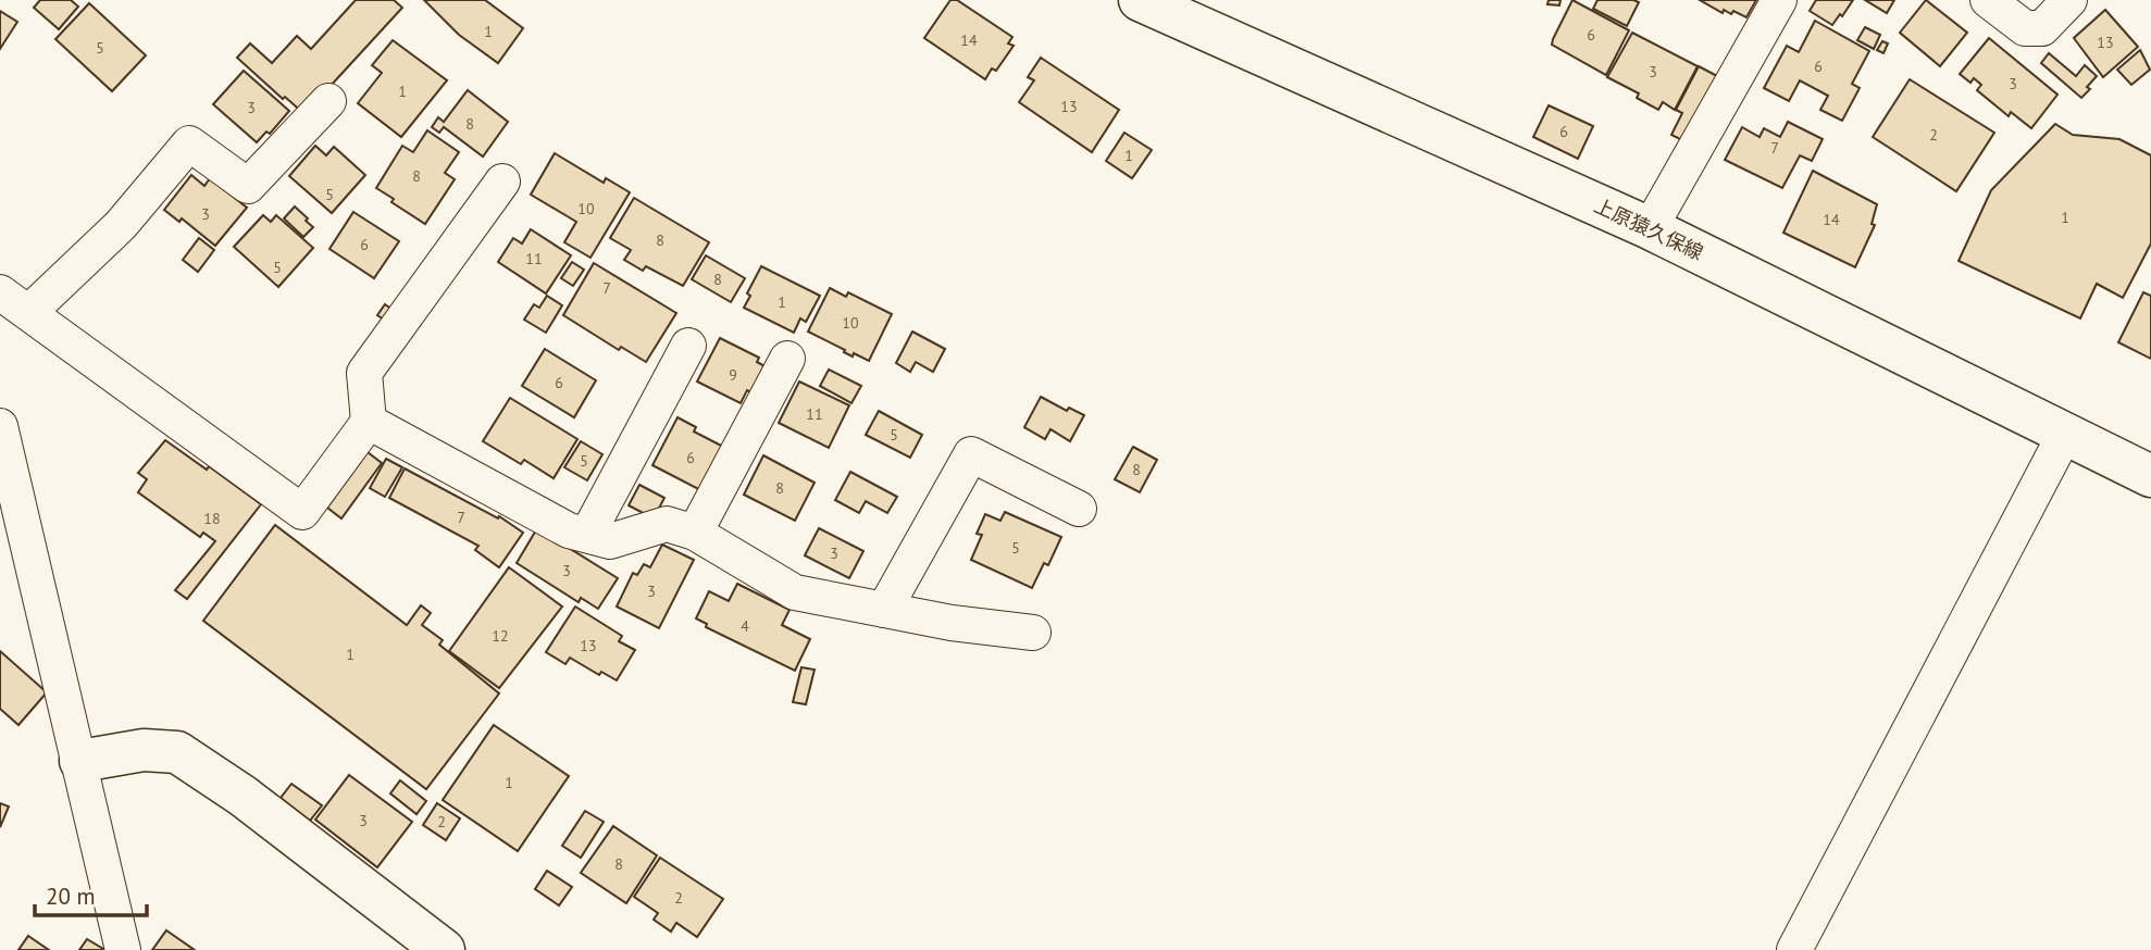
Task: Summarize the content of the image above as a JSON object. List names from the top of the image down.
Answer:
{
  "streets": {
    "main road": ["上原猿久保線"]
  },
  "house_numbers": [
    "1",
    "6",
    "14",
    "13",
    "5",
    "6",
    "3",
    "3",
    "1",
    "13",
    "3",
    "8",
    "6",
    "2",
    "7",
    "1",
    "8",
    "5",
    "10",
    "3",
    "1",
    "14",
    "8",
    "6",
    "11",
    "5",
    "8",
    "7",
    "1",
    "10",
    "9",
    "6",
    "11",
    "5",
    "6",
    "5",
    "8",
    "8",
    "7",
    "18",
    "5",
    "3",
    "3",
    "3",
    "4",
    "12",
    "13",
    "1",
    "1",
    "3",
    "2",
    "8",
    "2"
  ],
  "scale_bar": "20 m"
}
